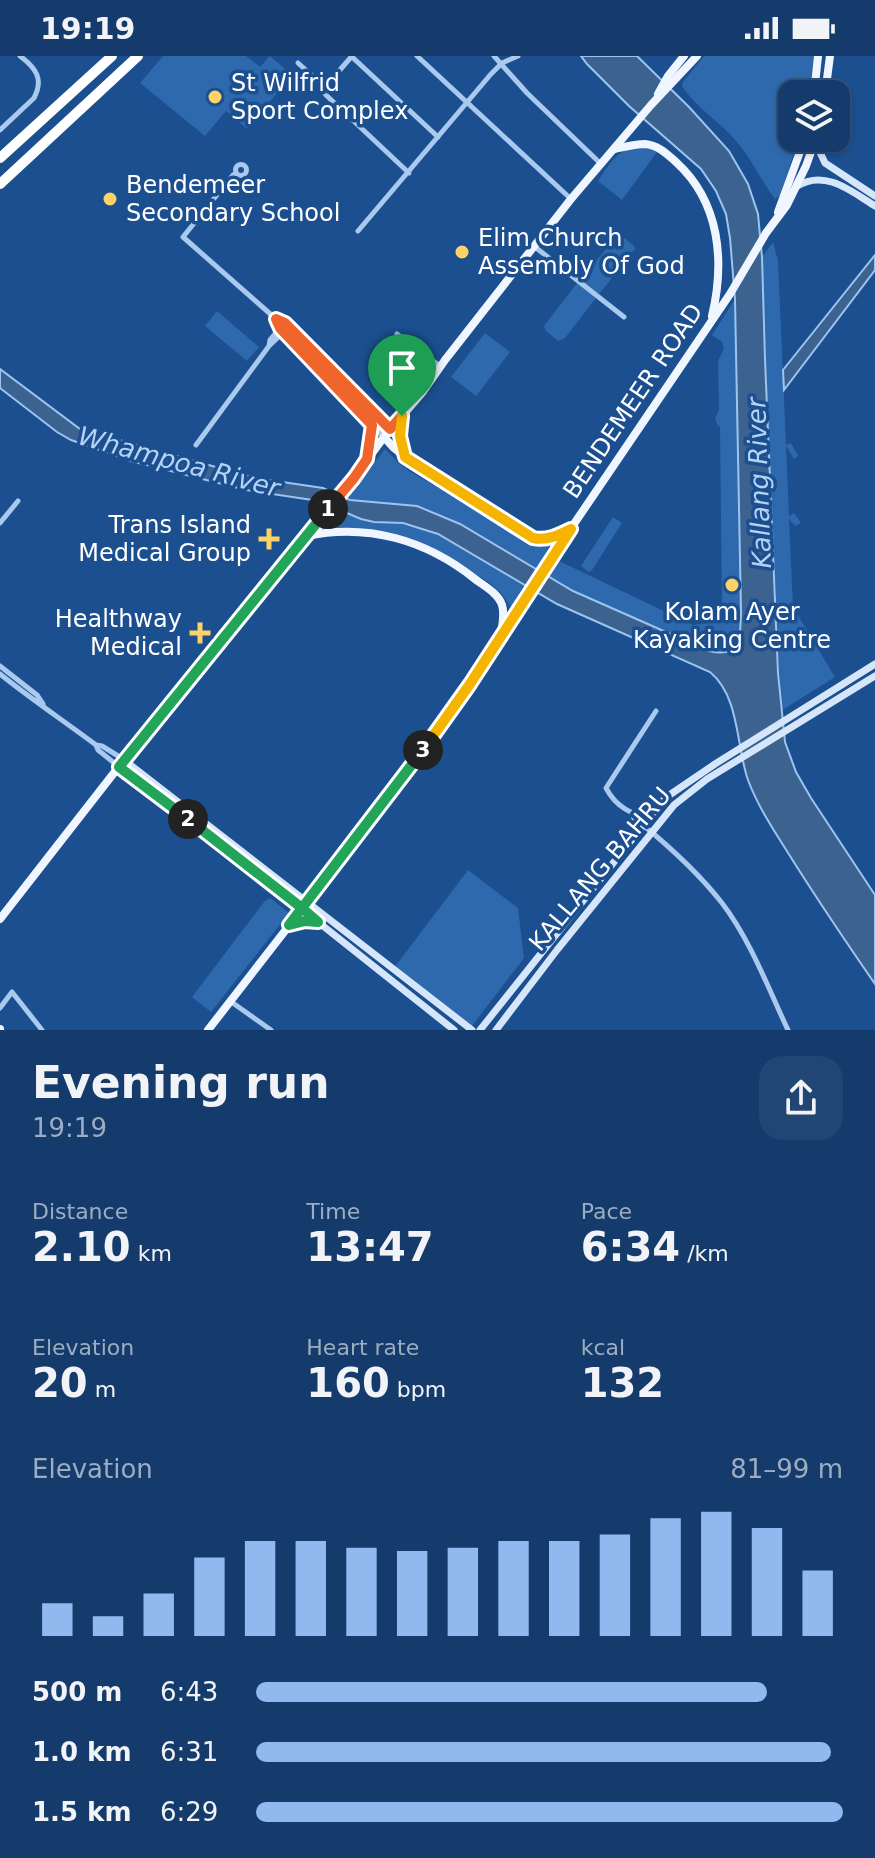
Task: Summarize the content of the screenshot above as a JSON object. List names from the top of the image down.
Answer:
{
  "streets": {
    "main road": ["BENDEMEER ROAD", "KALLANG BAHRU"]
  },
  "water": ["Whampoa River", "Kallang River"],
  "places": {
    "other": [
      "St Wilfrid Sport Complex",
      "Bendemeer Secondary School",
      "Elim Church Assembly Of God",
      "Kolam Ayer Kayaking Centre"
    ],
    "health": ["Trans Island Medical Group", "Healthway Medical"]
  },
  "page": {
    "status": "19:19",
    "pins": ["1", "3", "2"],
    "heading": ["Evening run", "19:19"],
    "stats": [
      ["Distance", "2.10 km"],
      ["Time", "13:47"],
      ["Pace", "6:34 /km"],
      ["Elevation", "20 m"],
      ["Heart rate", "160 bpm"],
      ["kcal", "132"]
    ],
    "chart": ["Elevation", "81–99 m"],
    "list": [
      {
        "name": "500 m",
        "note": "6:43"
      },
      {
        "name": "1.0 km",
        "note": "6:31"
      },
      {
        "name": "1.5 km",
        "note": "6:29"
      }
    ]
  }
}
